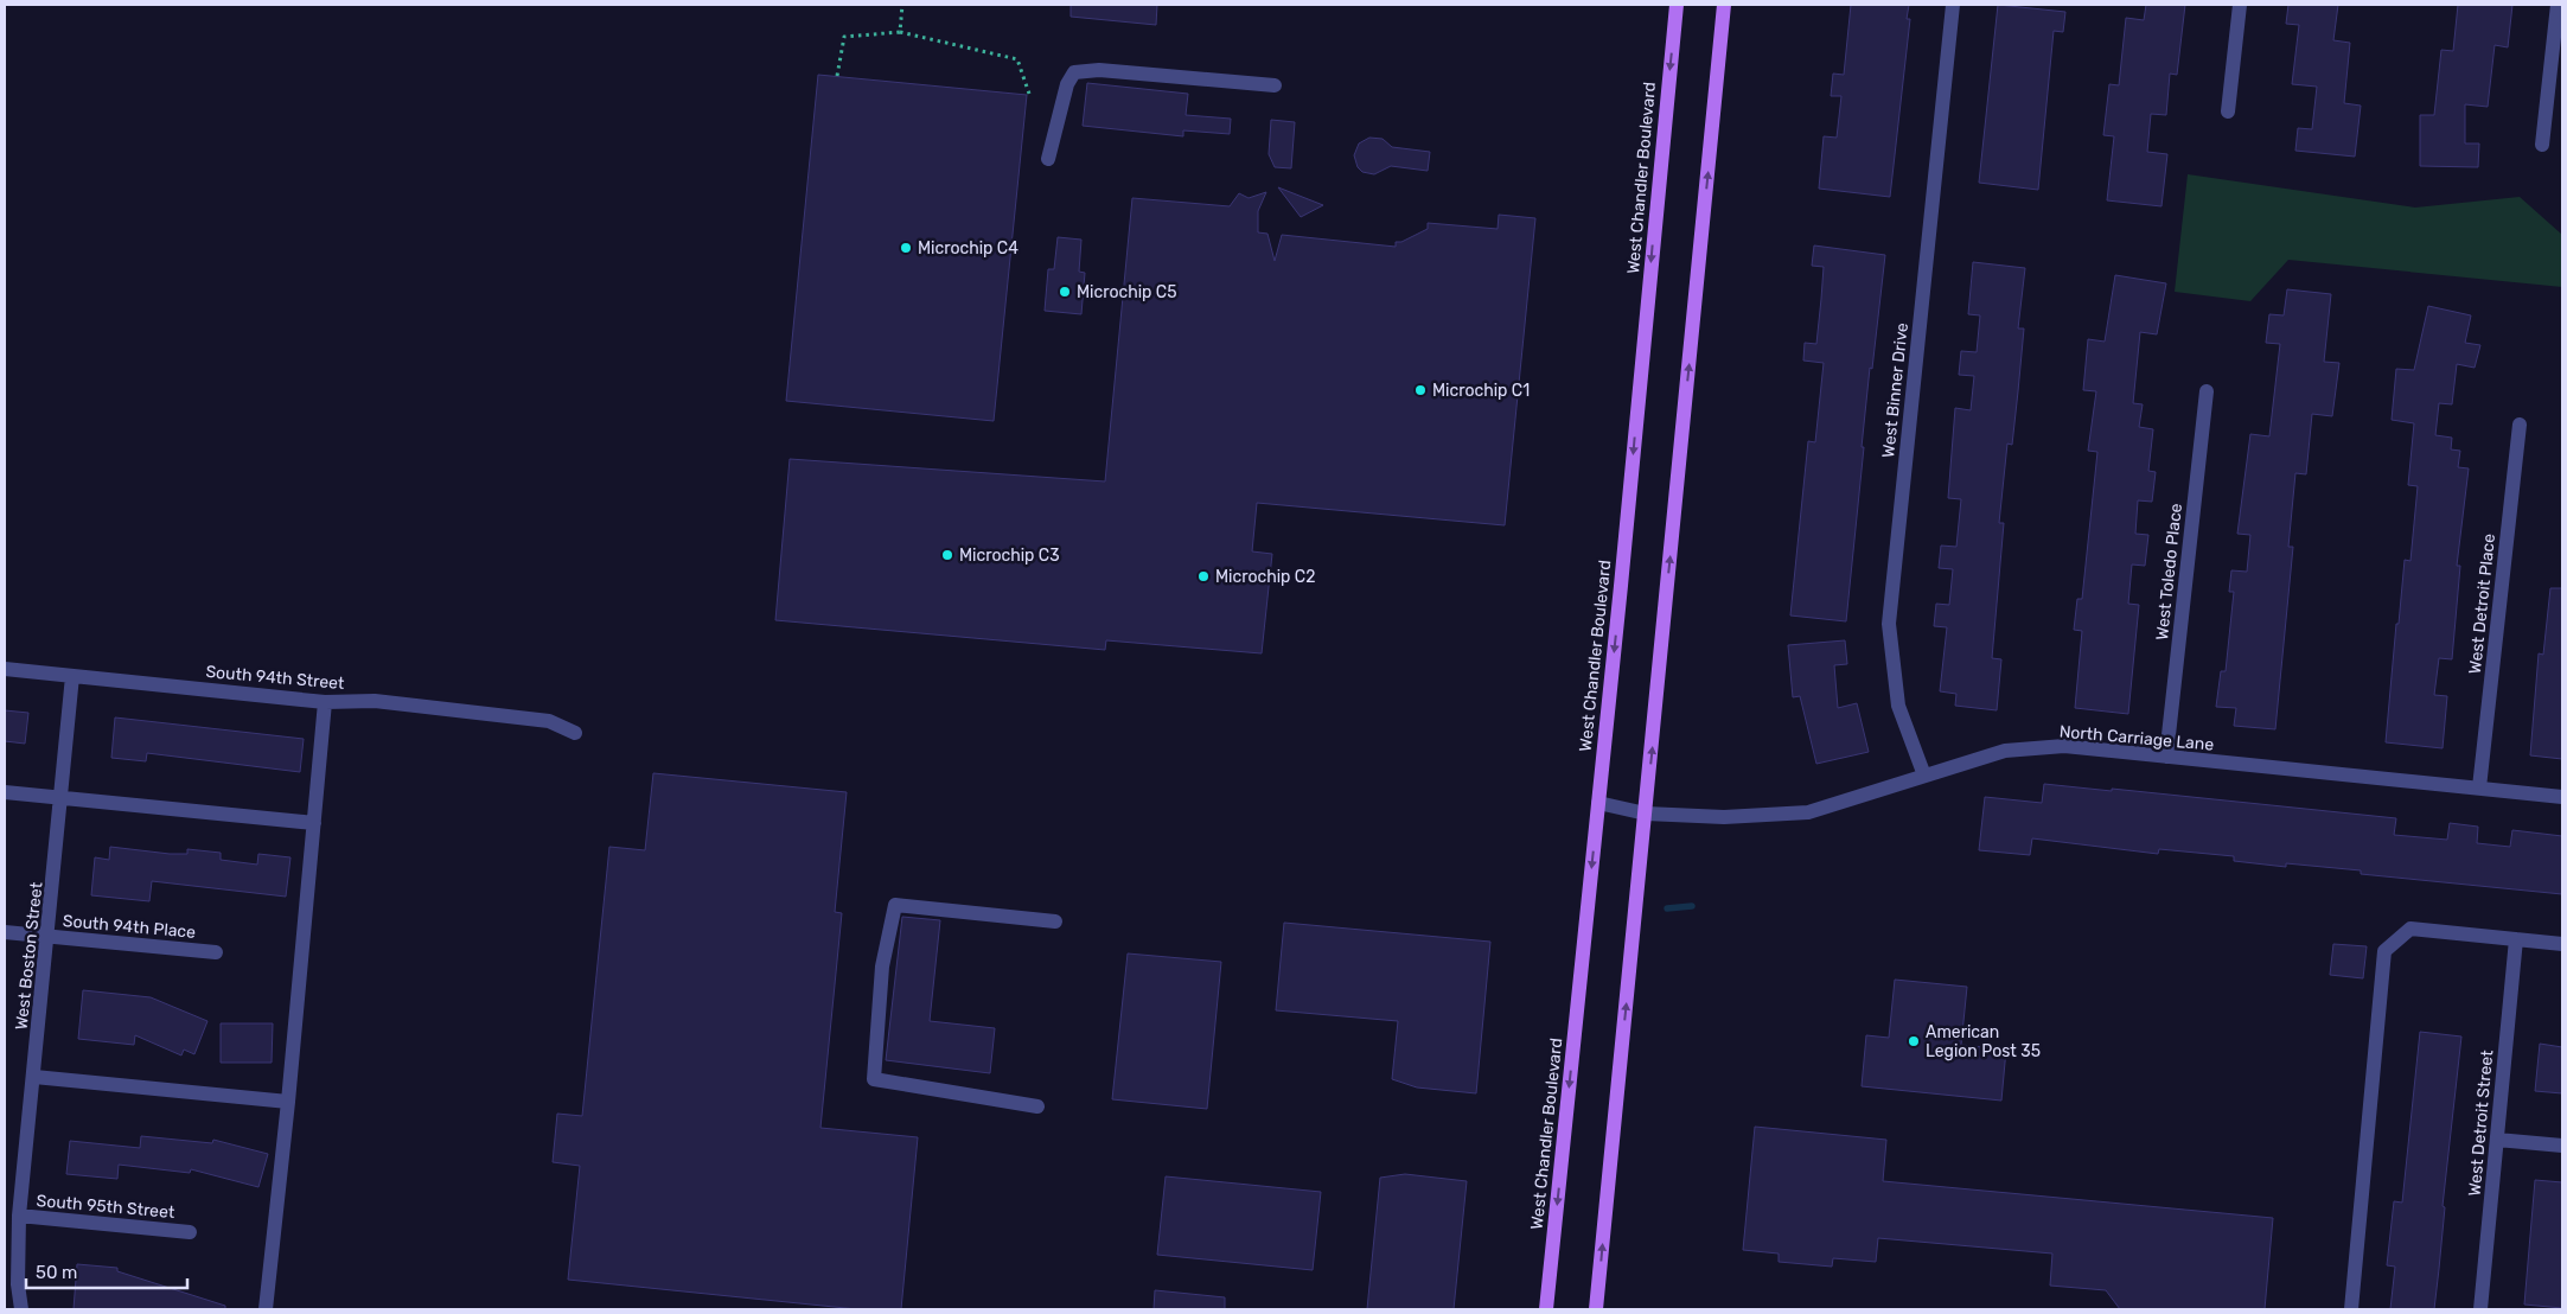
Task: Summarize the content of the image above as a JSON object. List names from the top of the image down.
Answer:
{
  "streets": {
    "main road": ["West Chandler Boulevard"],
    "street": [
      "West Binner Drive",
      "West Toledo Place",
      "West Detroit Place",
      "South 94th Street",
      "North Carriage Lane",
      "South 94th Place",
      "West Boston Street",
      "West Detroit Street",
      "South 95th Street"
    ]
  },
  "crossings": [
    ["West Chandler Boulevard", "North Carriage Lane"],
    ["West Binner Drive", "North Carriage Lane"],
    ["West Toledo Place", "North Carriage Lane"],
    ["West Detroit Place", "North Carriage Lane"],
    ["South 94th Street", "West Boston Street"],
    ["South 94th Place", "West Boston Street"],
    ["West Boston Street", "South 95th Street"]
  ],
  "places": [
    "Microchip C4",
    "Microchip C5",
    "Microchip C1",
    "Microchip C3",
    "Microchip C2",
    "American Legion Post 35"
  ],
  "scale_bar": "50 m"
}
